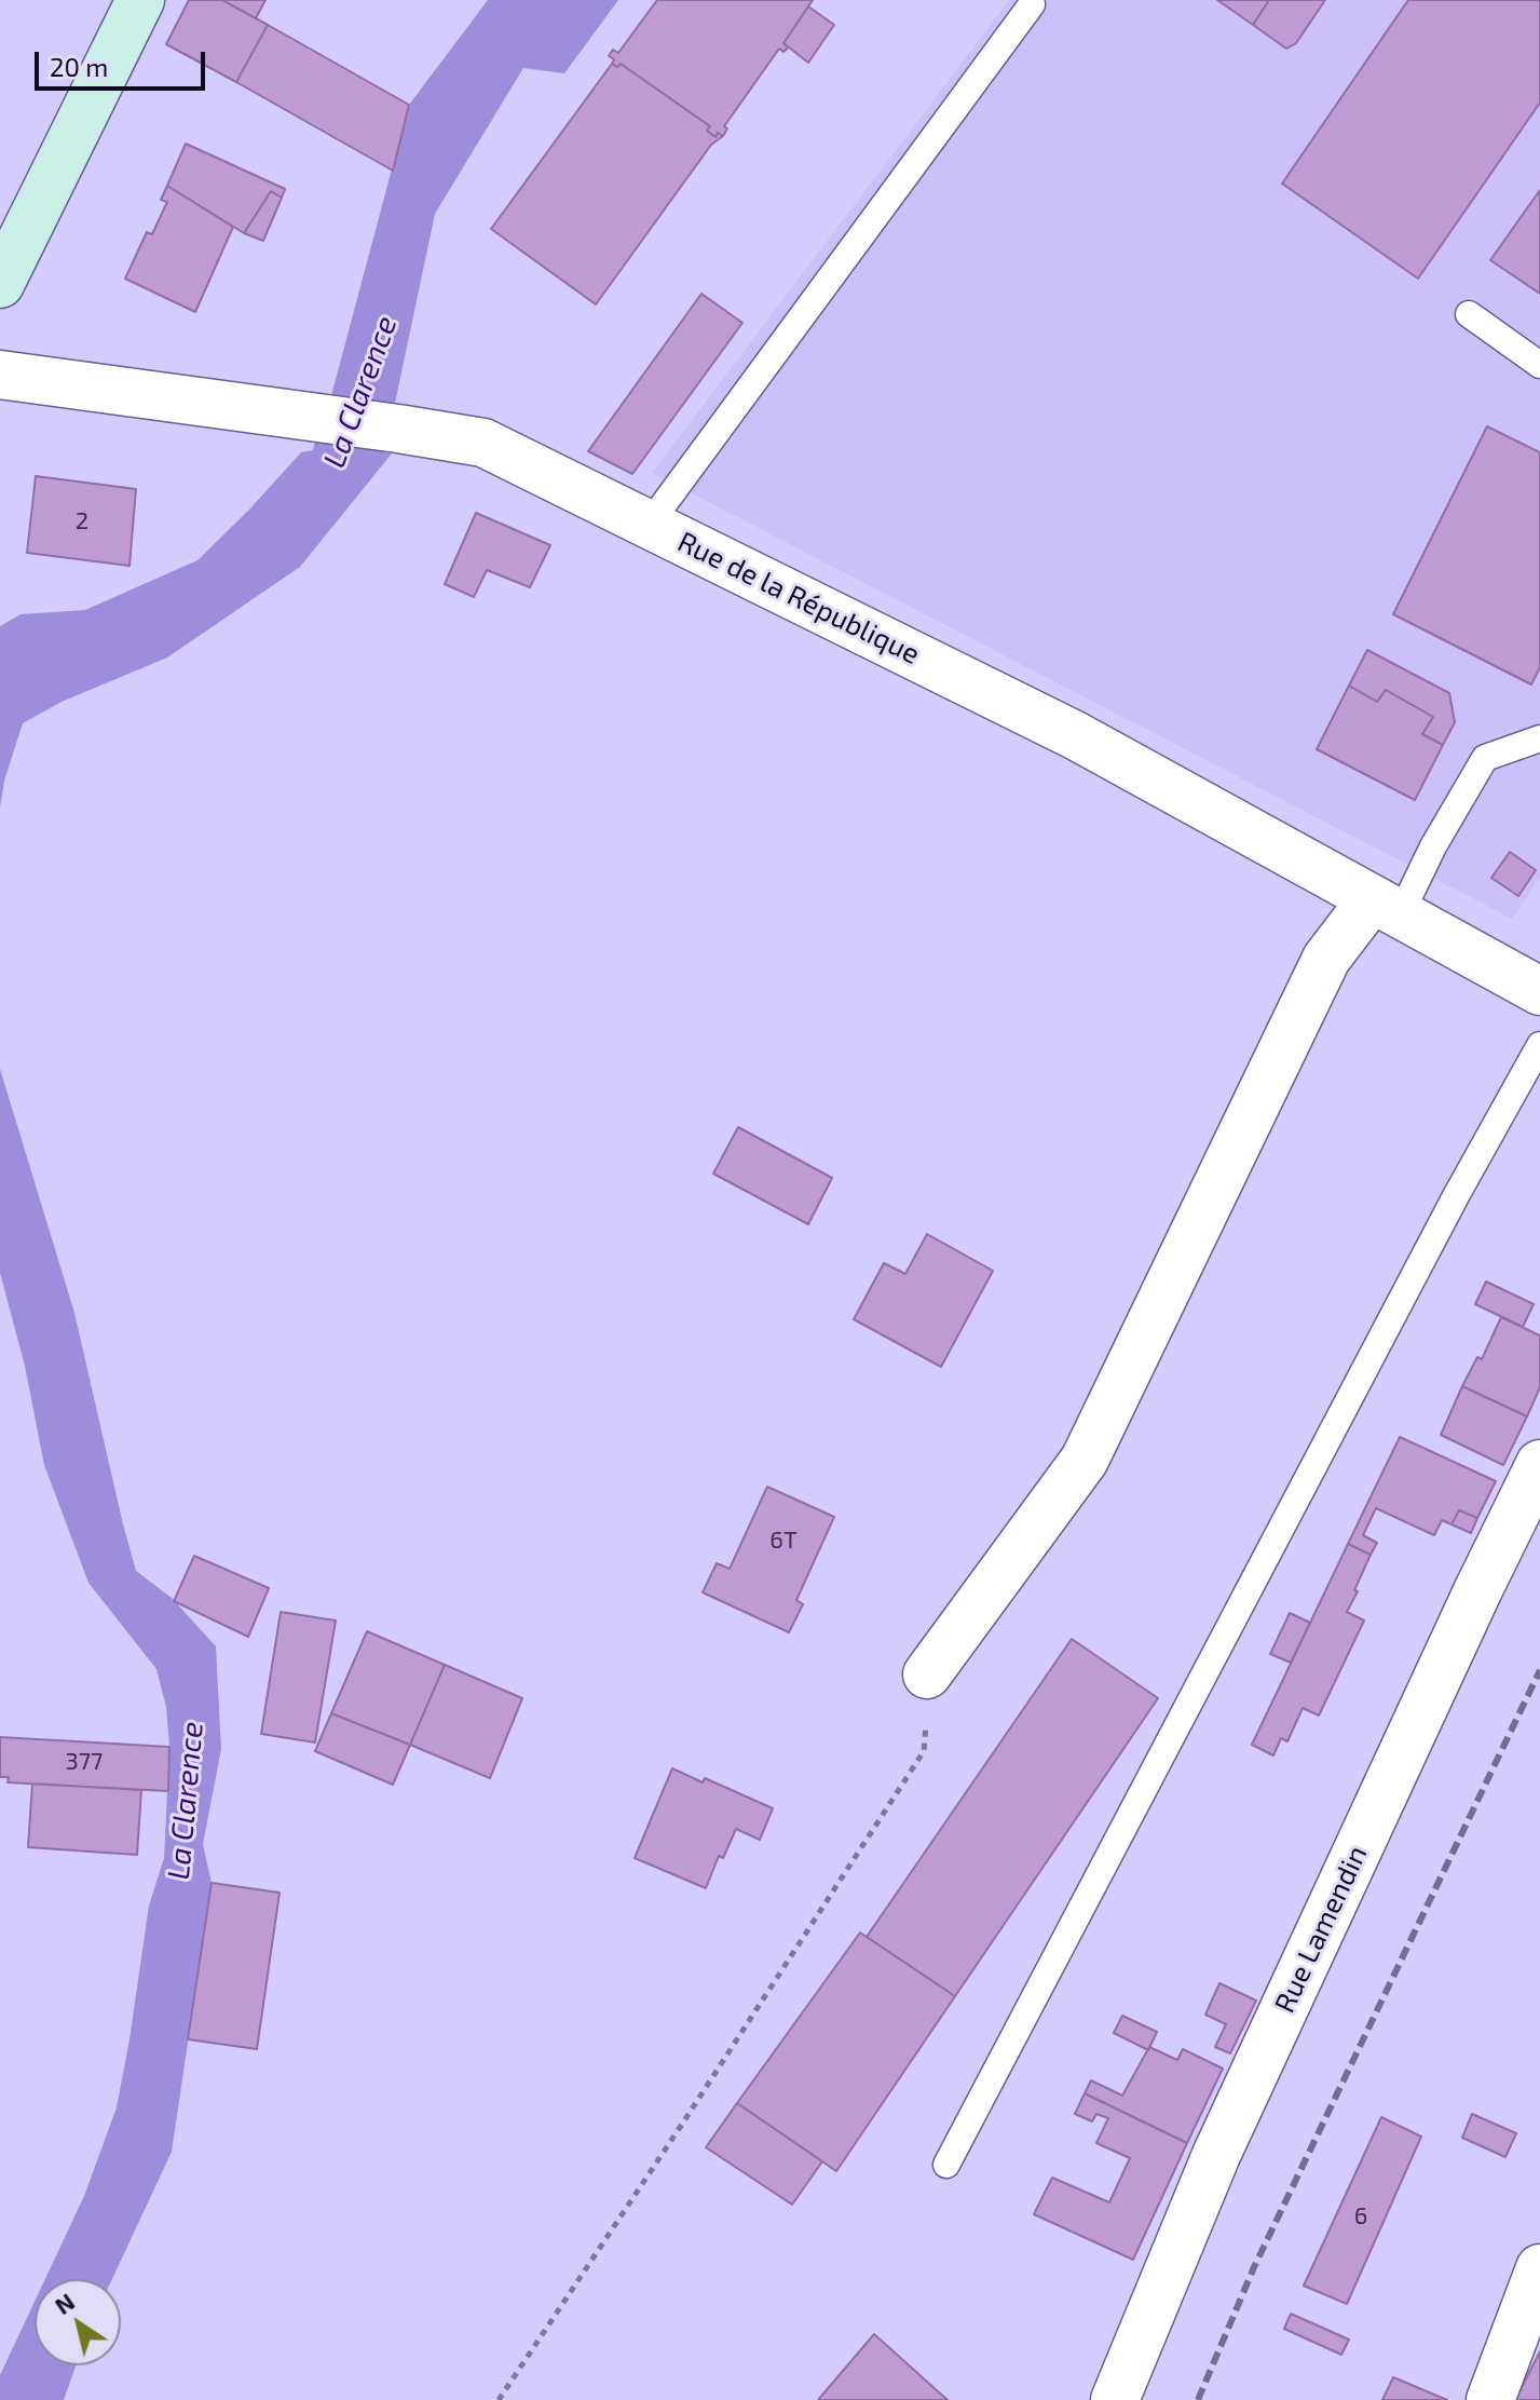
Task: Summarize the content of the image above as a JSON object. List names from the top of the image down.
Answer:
{
  "streets": {
    "street": ["Rue de la République", "Rue Lamendin"]
  },
  "water": ["La Clarence"],
  "house_numbers": [
    "2",
    "6T",
    "377",
    "6"
  ],
  "scale_bar": "20 m",
  "north": "top left"
}
